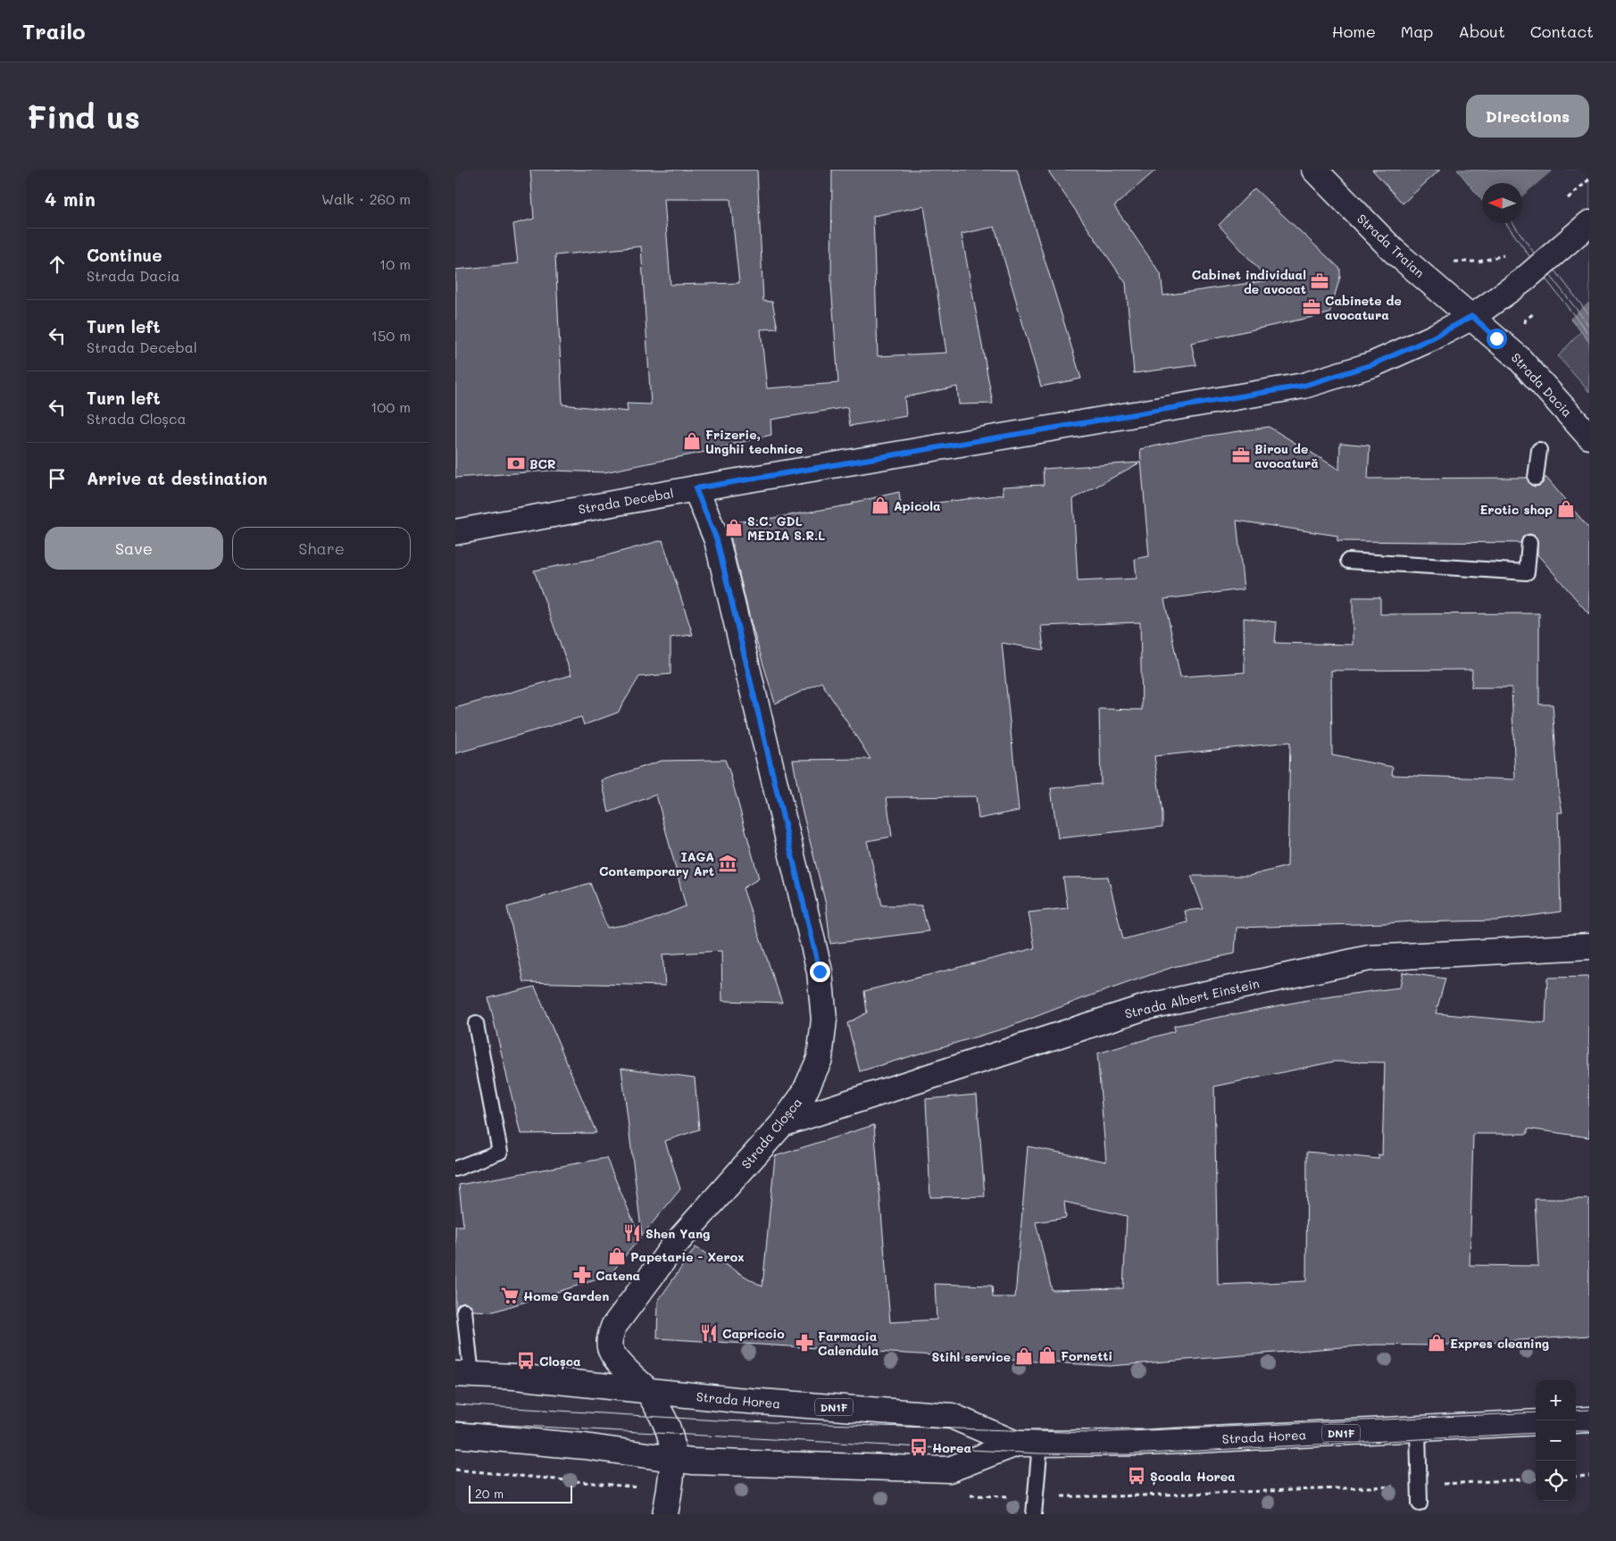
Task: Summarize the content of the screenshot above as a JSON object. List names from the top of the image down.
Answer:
{
  "streets": {
    "street": [
      "Strada Traian",
      "Strada Dacia",
      "Strada Decebal",
      "Strada Albert Einstein",
      "Strada Cloșca",
      "Strada Horea",
      "DN1F"
    ]
  },
  "crossings": [
    ["Strada Traian", "Strada Dacia"],
    ["Strada Traian", "Strada Decebal"],
    ["Strada Dacia", "Strada Decebal"],
    ["Strada Decebal", "Strada Cloșca"],
    ["Strada Albert Einstein", "Strada Cloșca"],
    ["Strada Cloșca", "Strada Horea"]
  ],
  "places": {
    "office": ["Cabinet individual de avocat", "Cabinete de avocatura", "Birou de avocatură"],
    "shop": [
      "Frizerie, Unghii technice",
      "Apicola",
      "Erotic shop",
      "S.C. GDL MEDIA S.R.L",
      "Papetarie - Xerox",
      "Expres cleaning",
      "Fornetti",
      "Stihl service"
    ],
    "bank": ["BCR"],
    "museum": ["IAGA Contemporary Art"],
    "restaurant": ["Shen Yang", "Capriccio"],
    "pharmacy": ["Catena", "Farmacia Calendula"],
    "supermarket": ["Home Garden"],
    "bus stop": ["Cloșca", "Horea", "Școala Horea"]
  },
  "scale_bar": "20 m",
  "north": "left",
  "page": {
    "header": "Trailo",
    "nav": [
      "Home",
      "Map",
      "About",
      "Contact"
    ],
    "buttons": [
      "Directions",
      ["Save", "Share"]
    ],
    "title": "Find us",
    "heading": ["4 min", "Walk · 260 m"],
    "list": [
      ["Continue", "Strada Dacia", "10 m"],
      ["Turn left", "Strada Decebal", "150 m"],
      ["Turn left", "Strada Cloșca", "100 m"],
      "Arrive at destination"
    ],
    "map_buttons": ["+", "−"],
    "scale": "20 m"
  }
}
